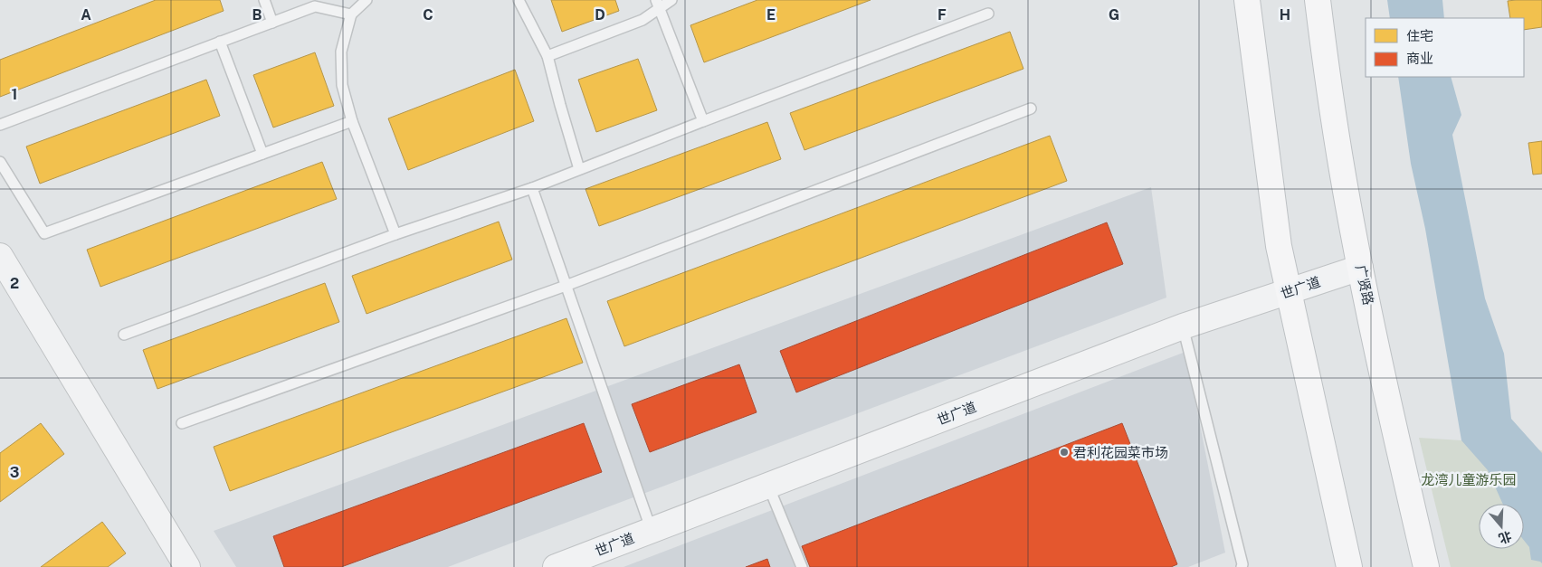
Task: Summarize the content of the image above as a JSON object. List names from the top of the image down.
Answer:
{
  "streets": {
    "main road": ["广贤路"],
    "street": ["世广道"]
  },
  "crossings": [
    ["广贤路", "世广道"]
  ],
  "parks": ["龙湾儿童游乐园"],
  "places": ["君利花园菜市场"],
  "legend": ["住宅", "商业"],
  "north": "bottom",
  "grid": {
    "columns": [
      "A",
      "B",
      "C",
      "D",
      "E",
      "F",
      "G",
      "H"
    ],
    "rows": ["1", "2", "3"]
  }
}
